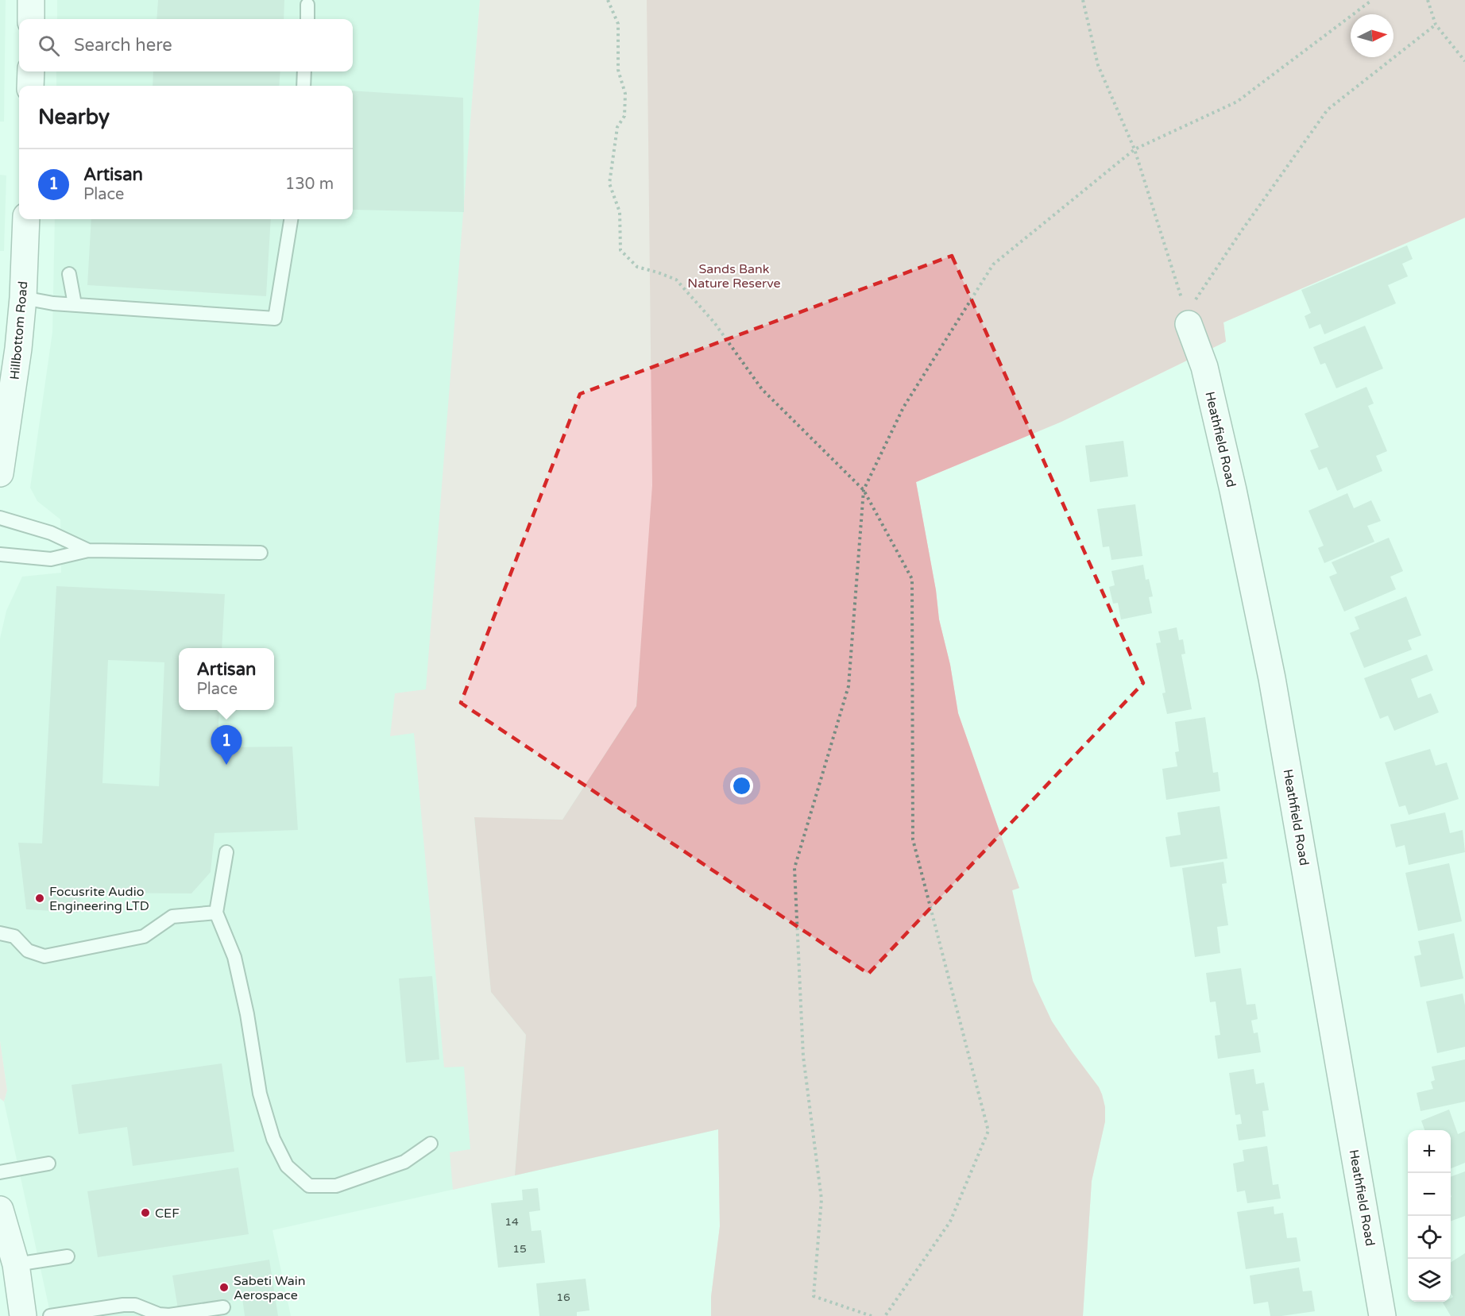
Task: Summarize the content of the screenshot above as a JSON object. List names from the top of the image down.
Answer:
{
  "streets": {
    "street": ["Hillbottom Road", "Heathfield Road"]
  },
  "parks": ["Sands Bank Nature Reserve"],
  "places": ["Focusrite Audio Engineering LTD", "CEF", "Sabeti Wain Aerospace"],
  "house_numbers": ["14", "15", "16"],
  "north": "right",
  "page": {
    "search": "Search here",
    "heading": "Nearby",
    "list": [
      {
        "mark": "1",
        "name": "Artisan",
        "note": "Place",
        "value": "130 m"
      }
    ],
    "popup": ["Artisan", "Place"],
    "pins": "1",
    "map_buttons": ["+", "−"]
  }
}
